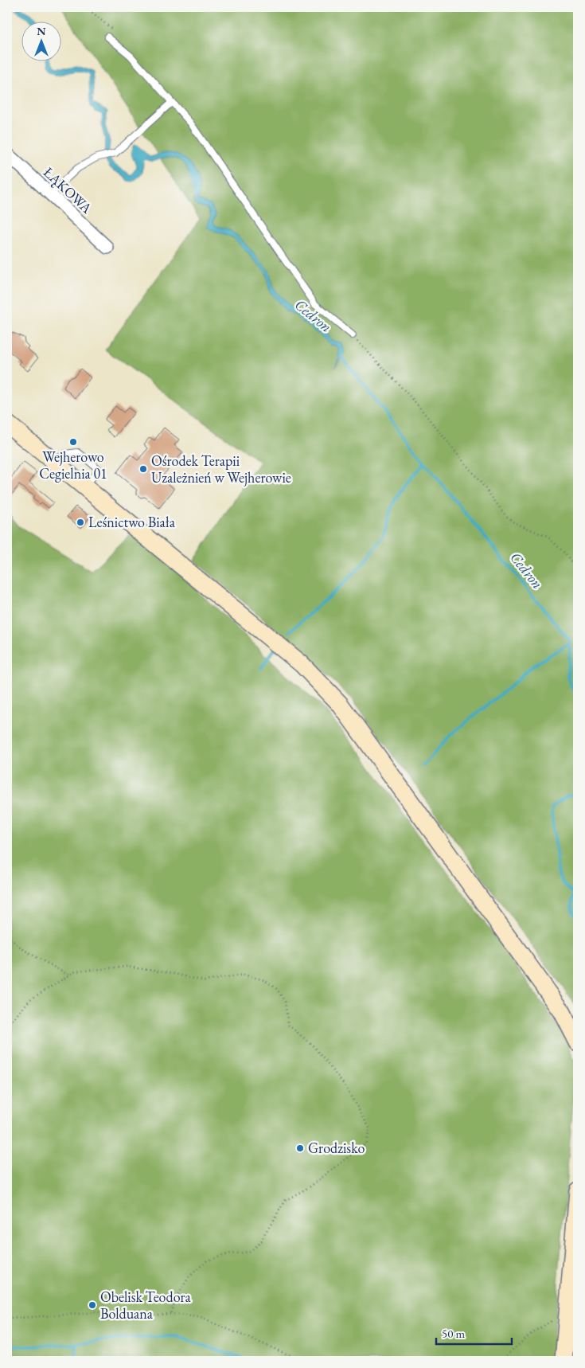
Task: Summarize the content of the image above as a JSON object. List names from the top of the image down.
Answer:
{
  "streets": {
    "street": ["ŁĄKOWA"]
  },
  "water": ["Cedron"],
  "places": [
    "Wejherowo Cegielnia 01",
    "Ośrodek Terapii Uzależnień w Wejherowie",
    "Leśnictwo Biała",
    "Grodzisko",
    "Obelisk Teodora Bolduana"
  ],
  "scale_bar": "50 m",
  "north": "top"
}
